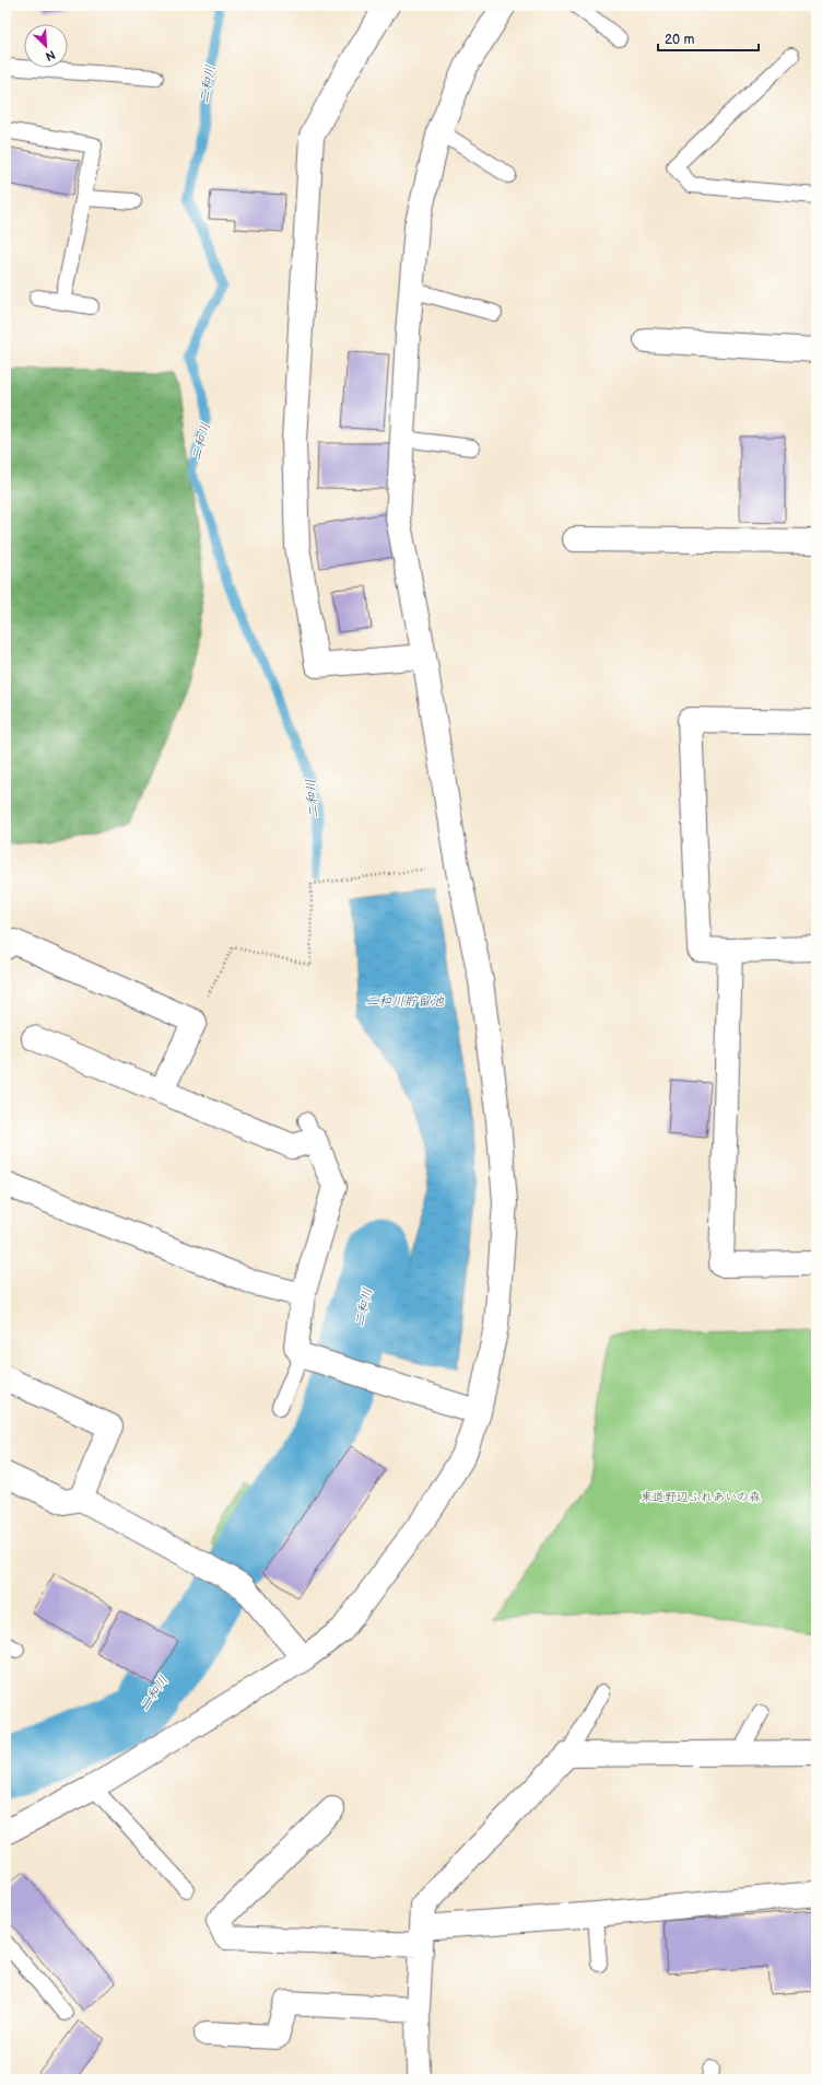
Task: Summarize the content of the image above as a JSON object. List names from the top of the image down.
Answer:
{
  "water": ["二和川", "二和川貯留池"],
  "parks": ["東道野辺ふれあいの森"],
  "scale_bar": "20 m",
  "north": "bottom right"
}
